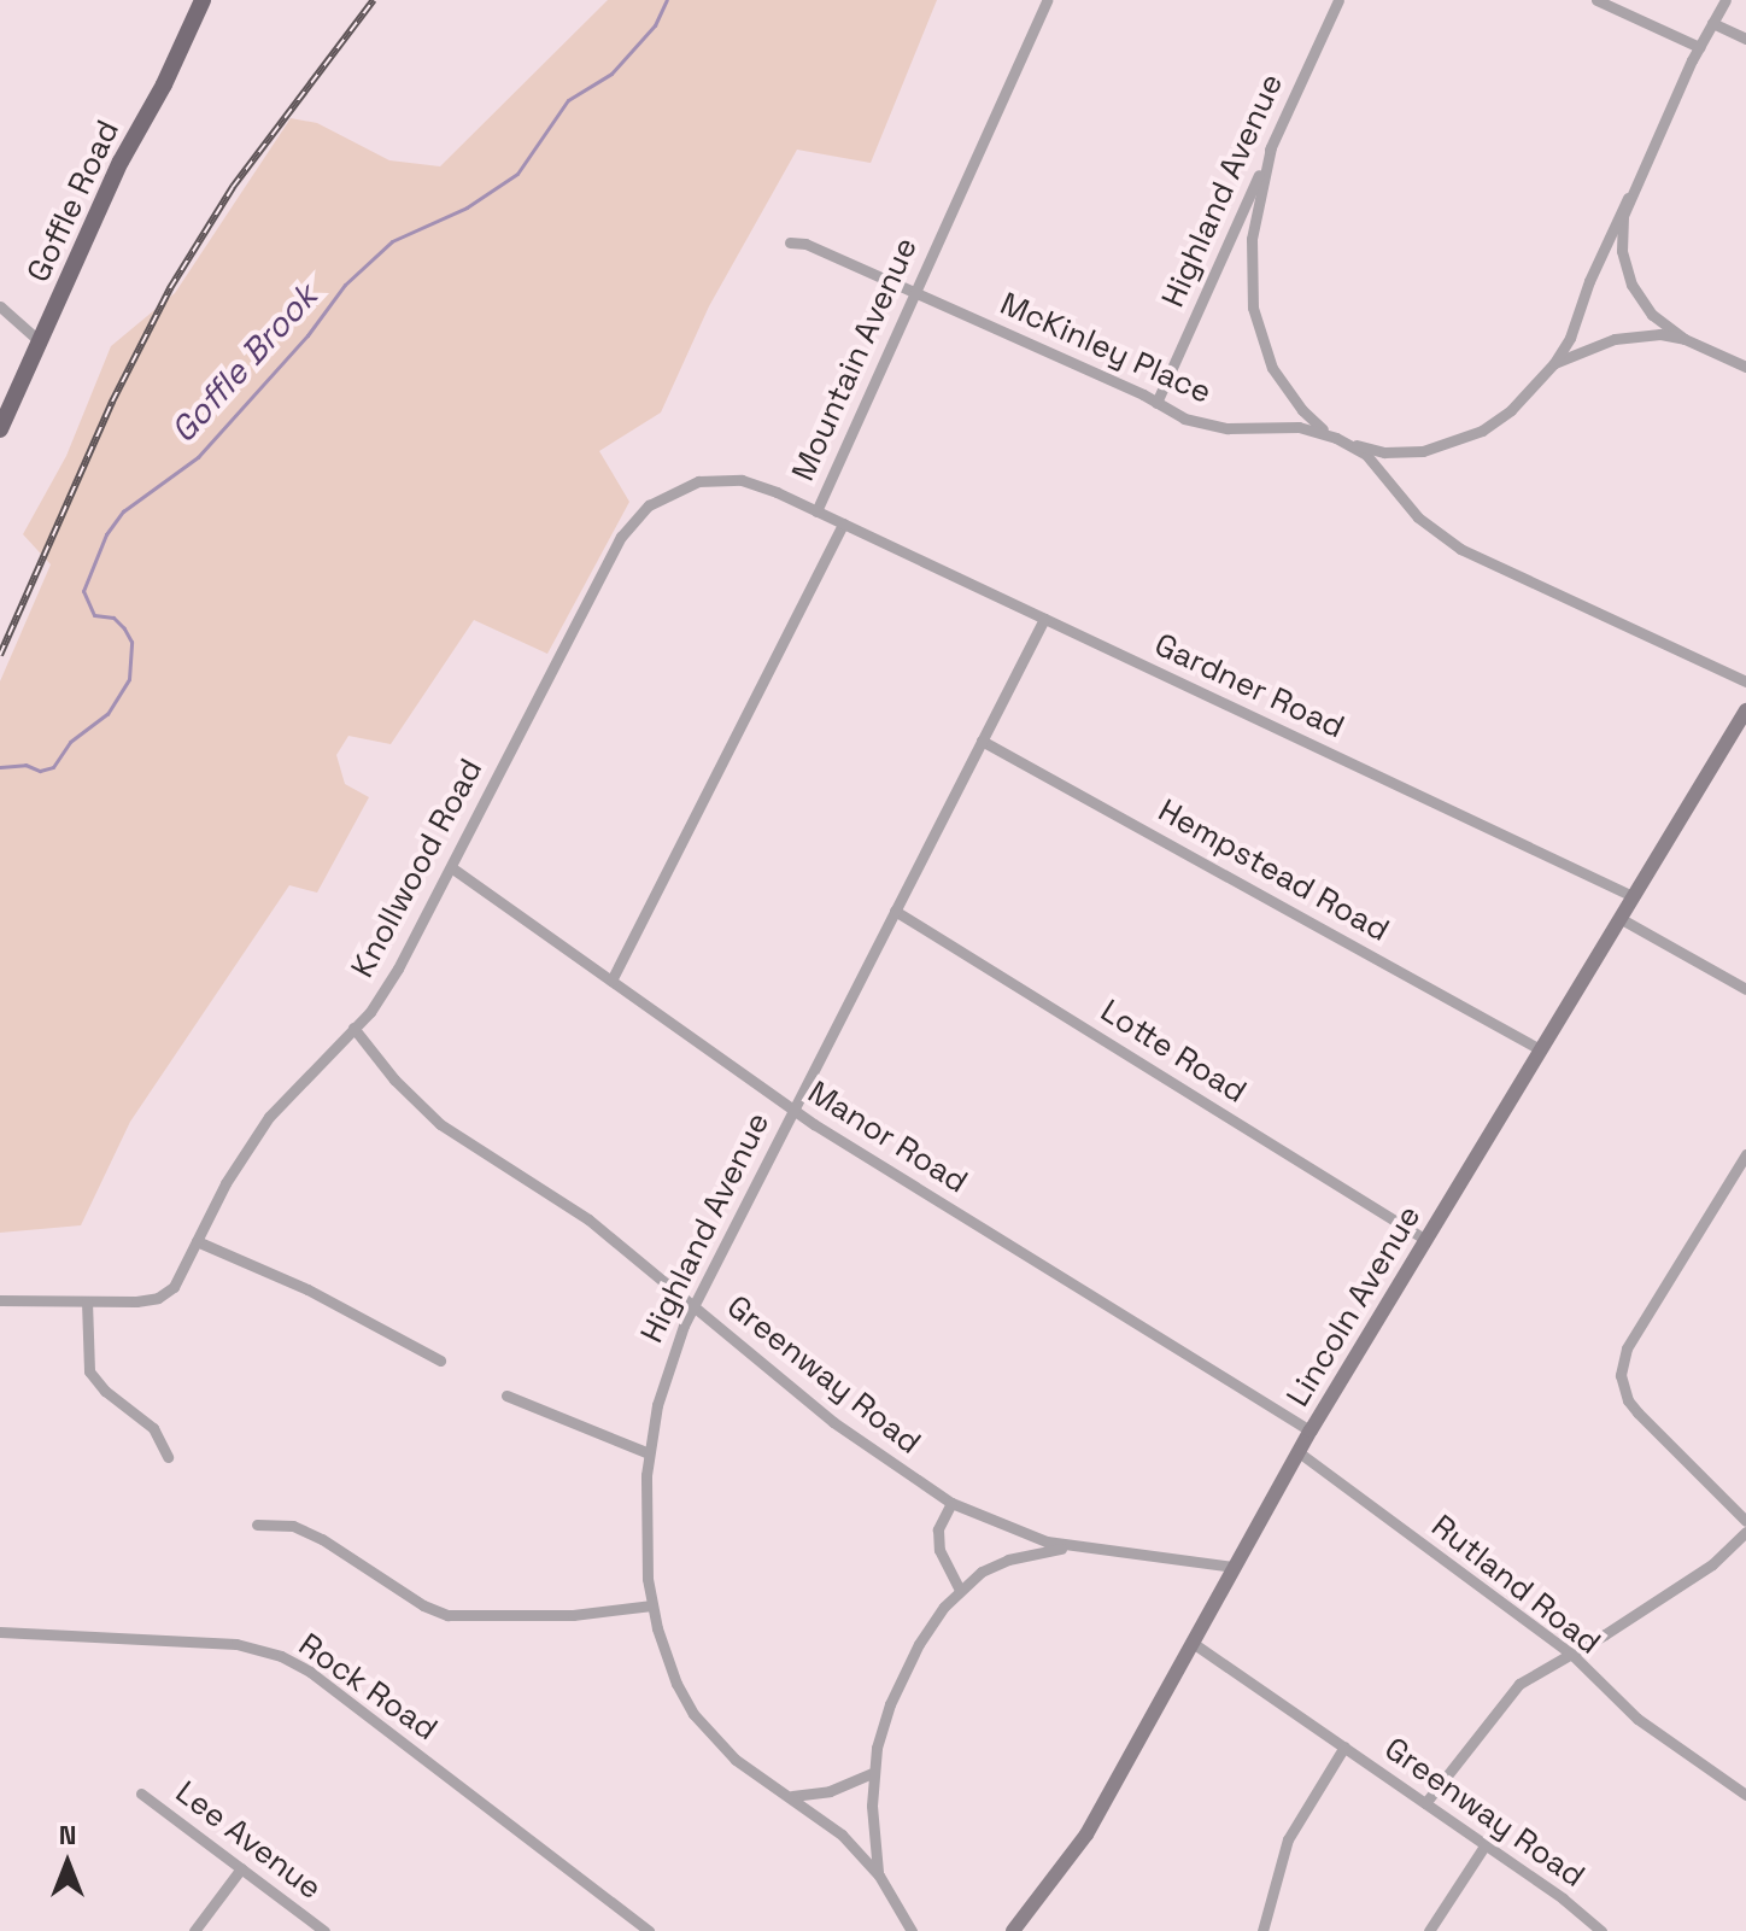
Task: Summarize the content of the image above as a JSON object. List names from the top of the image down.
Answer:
{
  "streets": {
    "main road": ["Goffle Road", "Lincoln Avenue"],
    "street": [
      "Highland Avenue",
      "McKinley Place",
      "Mountain Avenue",
      "Gardner Road",
      "Knollwood Road",
      "Hempstead Road",
      "Lotte Road",
      "Manor Road",
      "Greenway Road",
      "Rutland Road",
      "Rock Road",
      "Lee Avenue"
    ]
  },
  "crossings": [
    ["Highland Avenue", "McKinley Place"],
    ["Highland Avenue", "Gardner Road"],
    ["Highland Avenue", "Hempstead Road"],
    ["Highland Avenue", "Lotte Road"],
    ["Highland Avenue", "Manor Road"],
    ["Highland Avenue", "Greenway Road"],
    ["McKinley Place", "Mountain Avenue"],
    ["Mountain Avenue", "Gardner Road"],
    ["Mountain Avenue", "Knollwood Road"],
    ["Mountain Avenue", "Manor Road"],
    ["Gardner Road", "Lincoln Avenue"],
    ["Knollwood Road", "Manor Road"],
    ["Knollwood Road", "Greenway Road"],
    ["Hempstead Road", "Lincoln Avenue"],
    ["Lotte Road", "Lincoln Avenue"],
    ["Manor Road", "Lincoln Avenue"],
    ["Lincoln Avenue", "Greenway Road"],
    ["Lincoln Avenue", "Rutland Road"]
  ],
  "water": ["Goffle Brook"],
  "north": "top"
}
